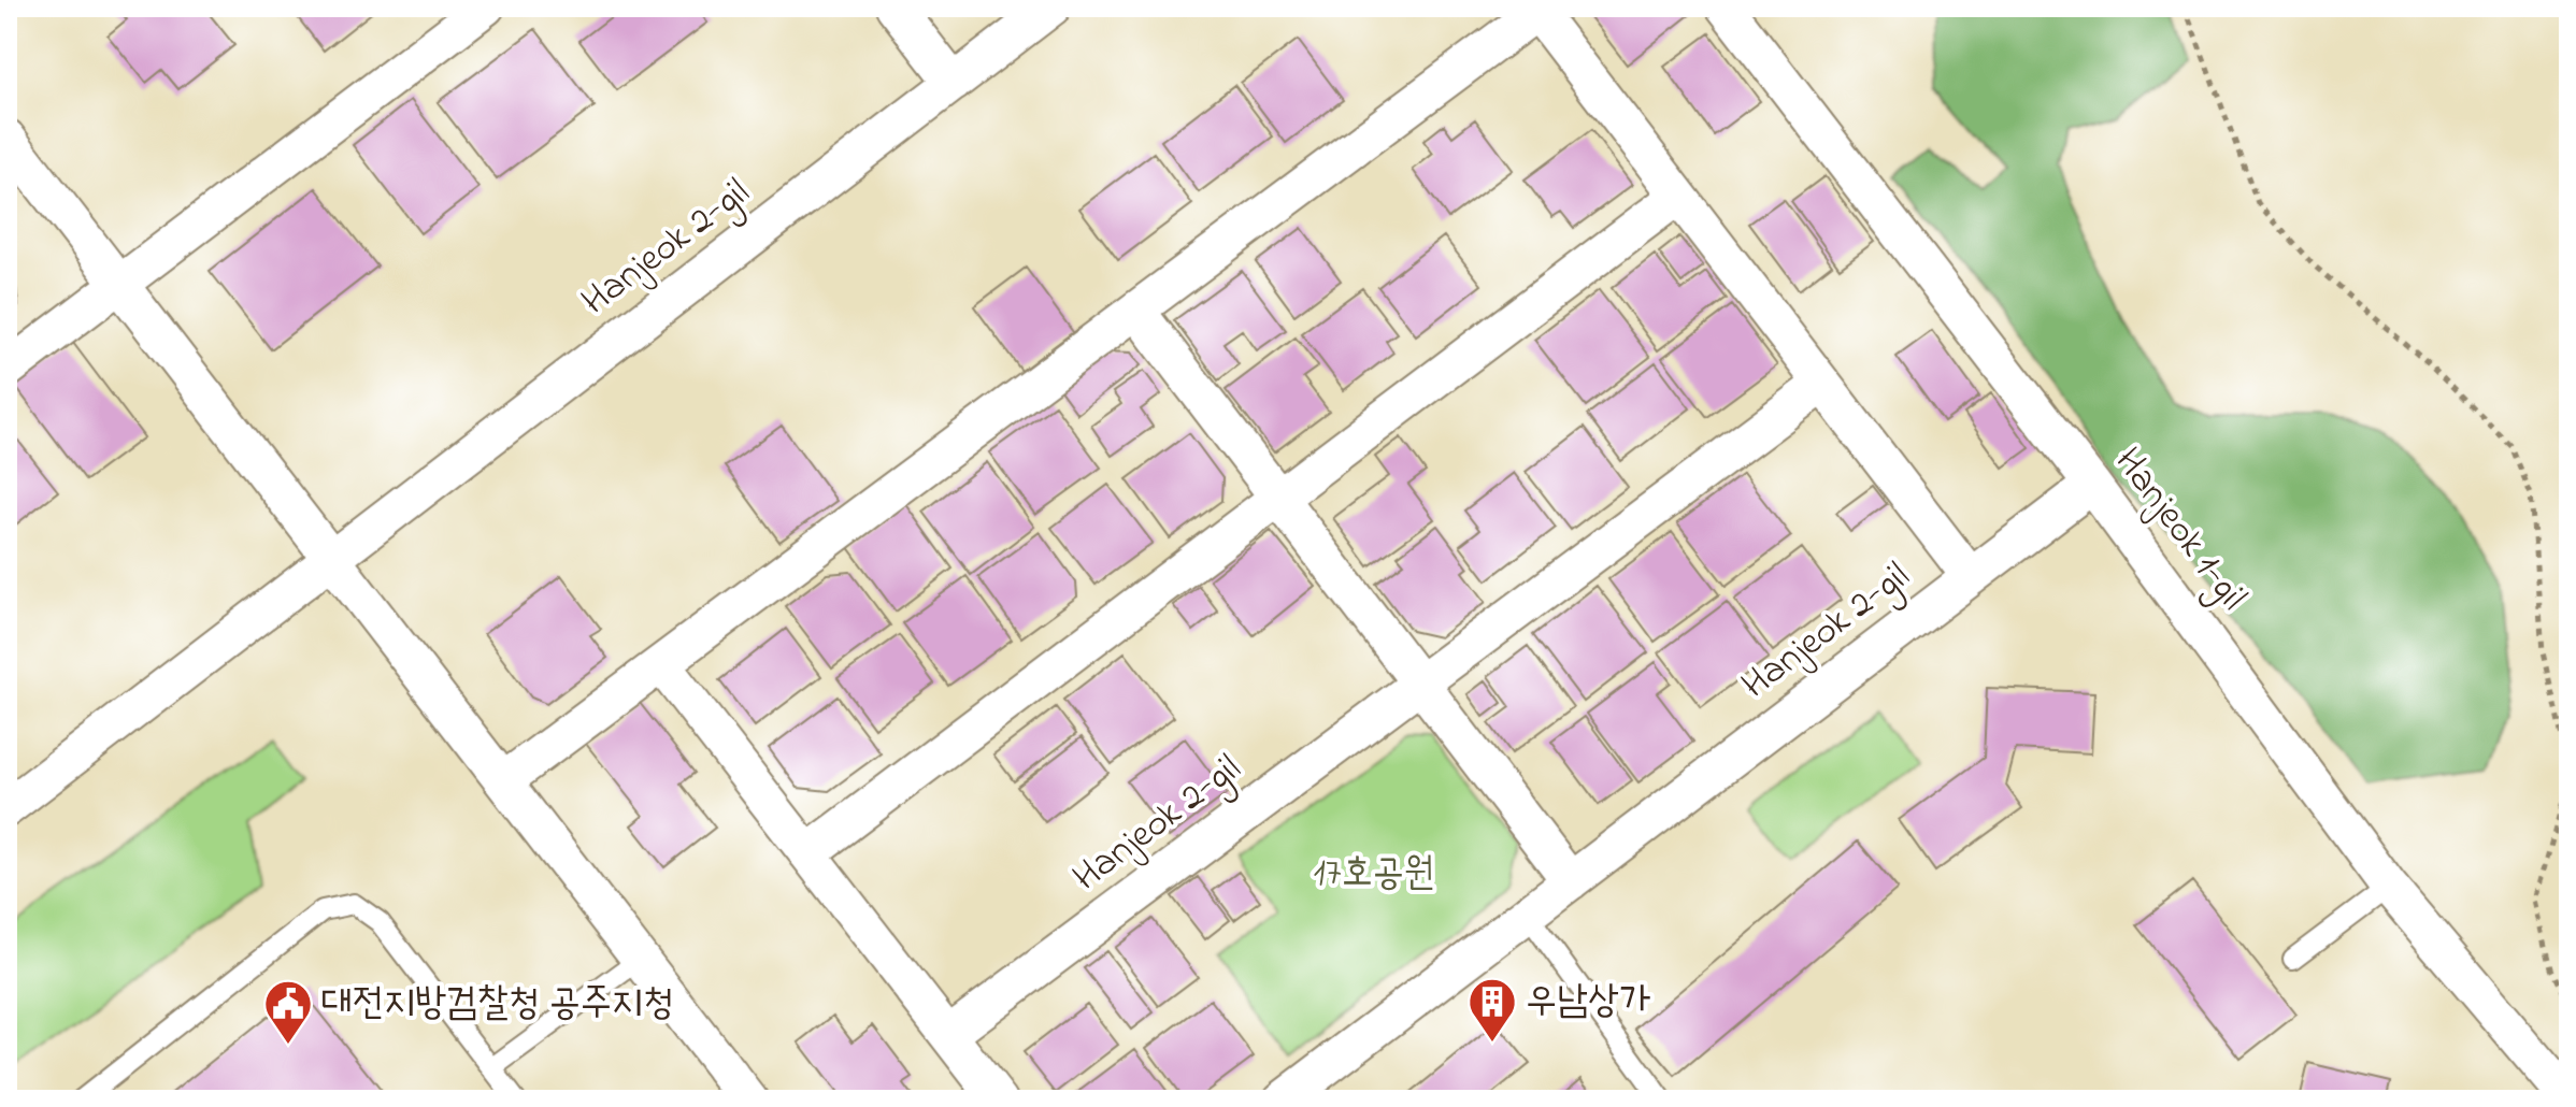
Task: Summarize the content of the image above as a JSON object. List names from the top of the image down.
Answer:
{
  "streets": {
    "street": ["Hanjeok 2-gil", "Hanjeok 1-gil"]
  },
  "crossings": [
    ["Hanjeok 2-gil", "Hanjeok 1-gil"]
  ],
  "parks": ["17호공원"],
  "places": {
    "building": ["우남상가"],
    "public building": ["대전지방검찰청 공주지청"]
  }
}
